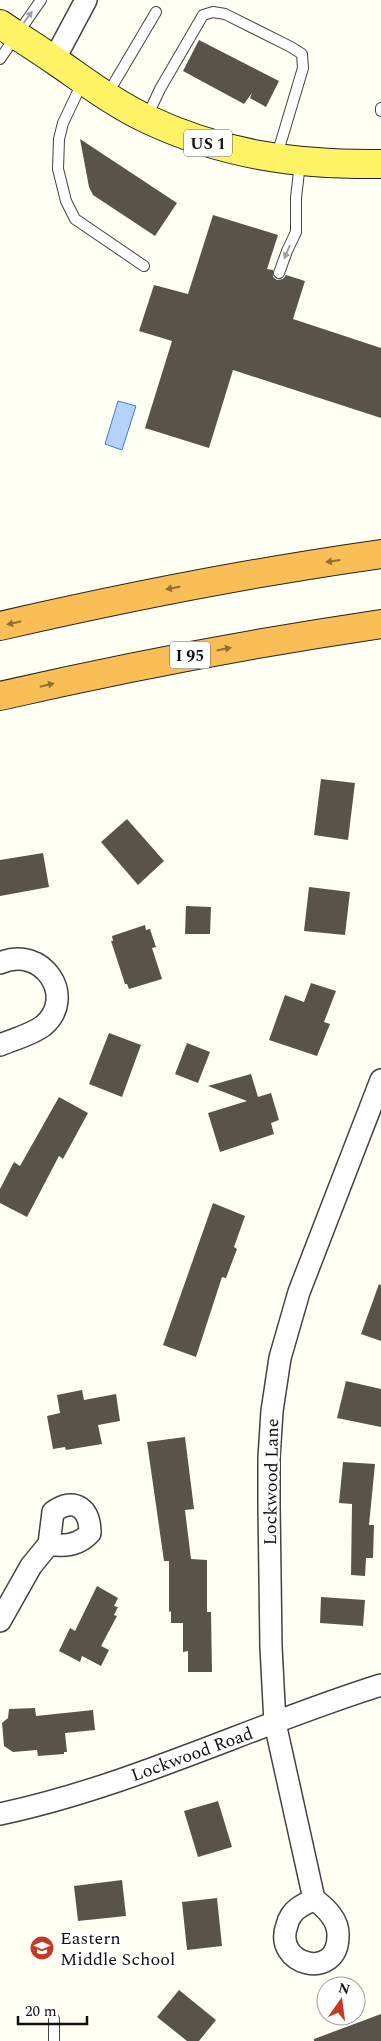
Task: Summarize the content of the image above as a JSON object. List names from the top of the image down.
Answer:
{
  "streets": {
    "highway": ["I 95"],
    "main road": ["US 1"],
    "street": ["Lockwood Lane", "Lockwood Road"]
  },
  "crossings": [
    ["Lockwood Lane", "Lockwood Road"]
  ],
  "places": {
    "school or university": ["Eastern Middle School"]
  },
  "scale_bar": "20 m",
  "north": "top"
}
